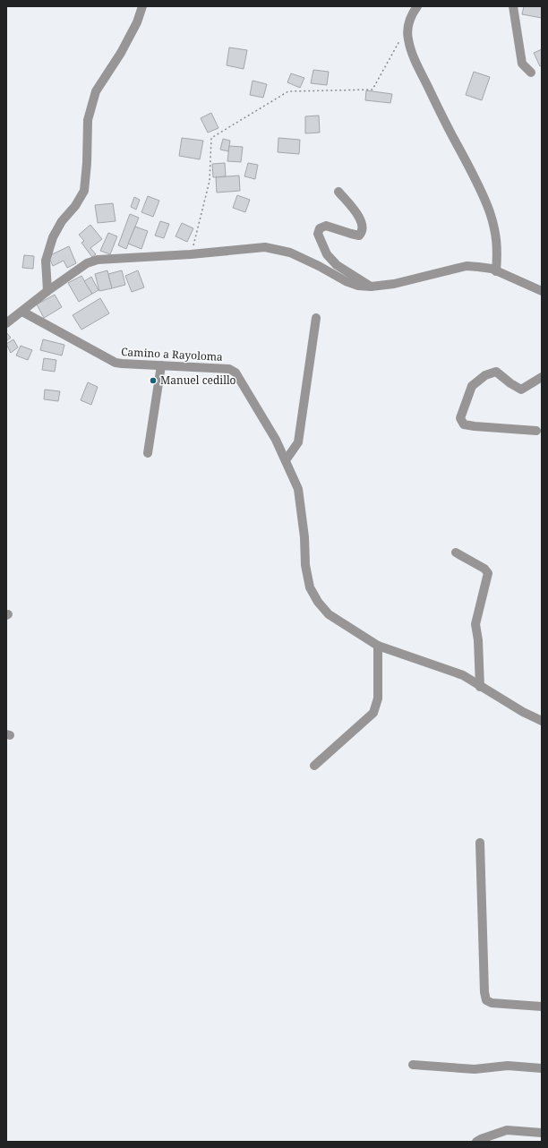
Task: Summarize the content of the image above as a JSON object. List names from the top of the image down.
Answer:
{
  "streets": {
    "street": ["Camino a Rayoloma"]
  },
  "places": ["Manuel cedillo"]
}
